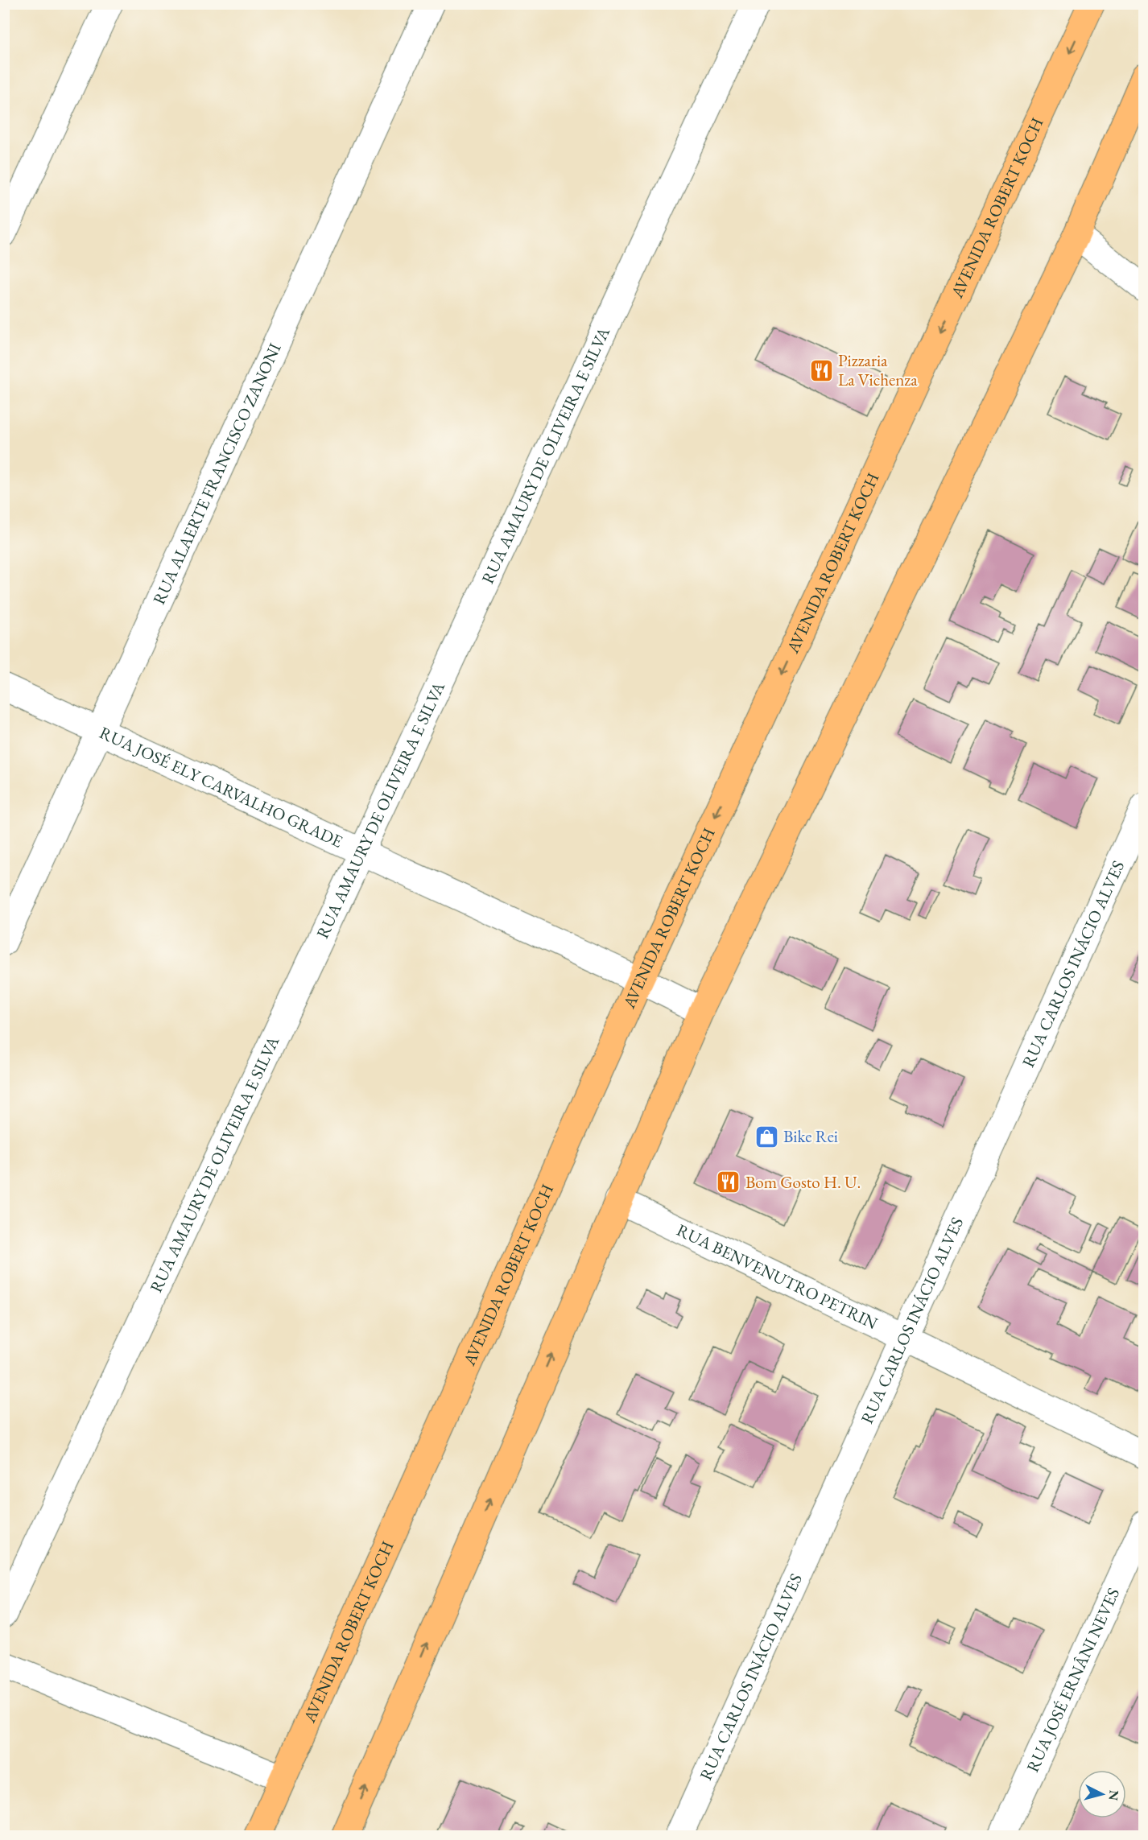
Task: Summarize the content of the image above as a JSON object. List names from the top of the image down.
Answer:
{
  "streets": {
    "main road": ["AVENIDA ROBERT KOCH"],
    "street": [
      "RUA AMAURY DE OLIVEIRA E SILVA",
      "RUA ALAERTE FRANCISCO ZANONI",
      "RUA JOSÉ ELY CARVALHO GRADE",
      "RUA CARLOS INÁCIO ALVES",
      "RUA BENVENUTRO PETRIN",
      "RUA JOSÉ ERNÂNI NEVES"
    ]
  },
  "crossings": [
    ["AVENIDA ROBERT KOCH", "RUA JOSÉ ELY CARVALHO GRADE"],
    ["RUA AMAURY DE OLIVEIRA E SILVA", "RUA JOSÉ ELY CARVALHO GRADE"],
    ["RUA ALAERTE FRANCISCO ZANONI", "RUA JOSÉ ELY CARVALHO GRADE"],
    ["RUA CARLOS INÁCIO ALVES", "RUA BENVENUTRO PETRIN"]
  ],
  "places": {
    "restaurant": ["Pizzaria La Vichenza", "Bom Gosto H. U."],
    "shop": ["Bike Rei"]
  },
  "north": "right"
}
